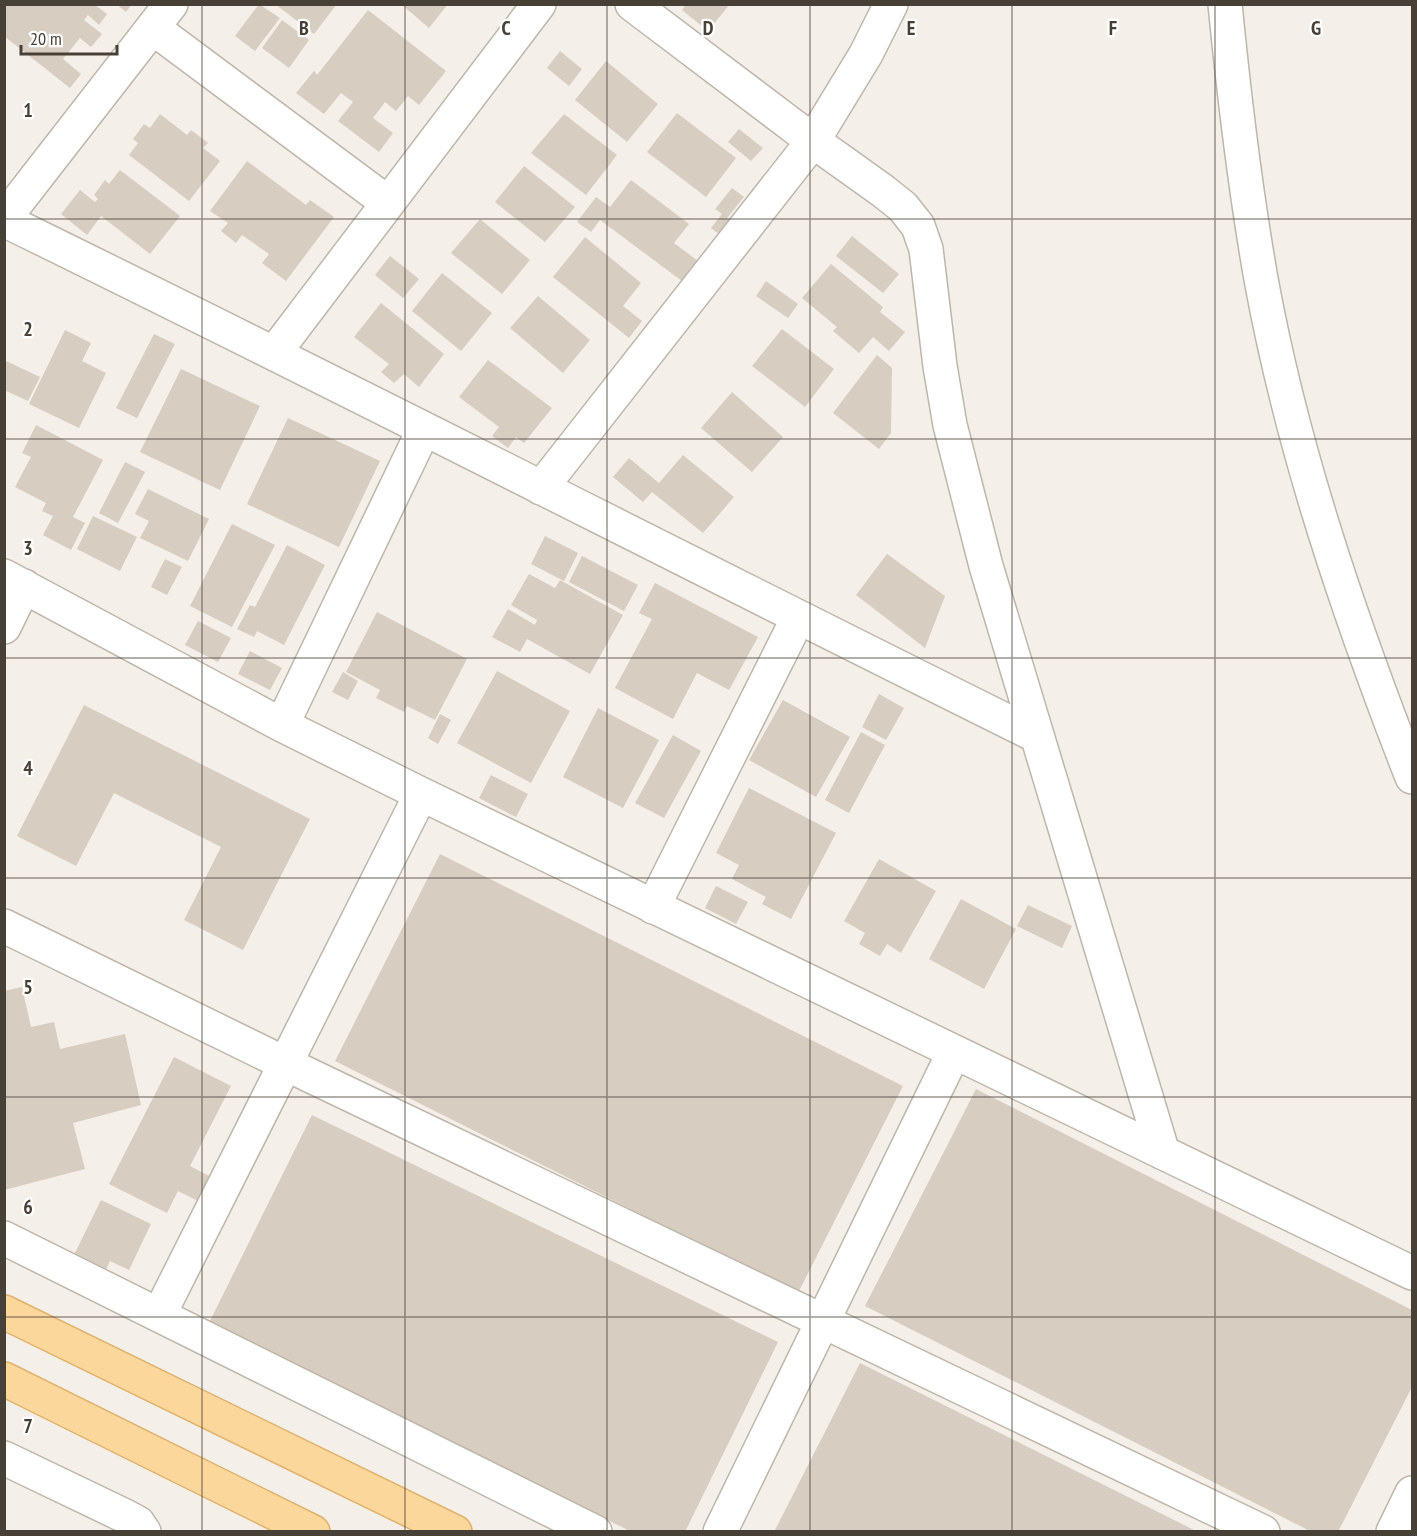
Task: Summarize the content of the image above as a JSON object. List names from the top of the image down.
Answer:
{
  "scale_bar": "20 m",
  "grid": {
    "columns": [
      "B",
      "C",
      "D",
      "E",
      "F",
      "G"
    ],
    "rows": [
      "1",
      "2",
      "3",
      "4",
      "5",
      "6",
      "7"
    ]
  }
}
